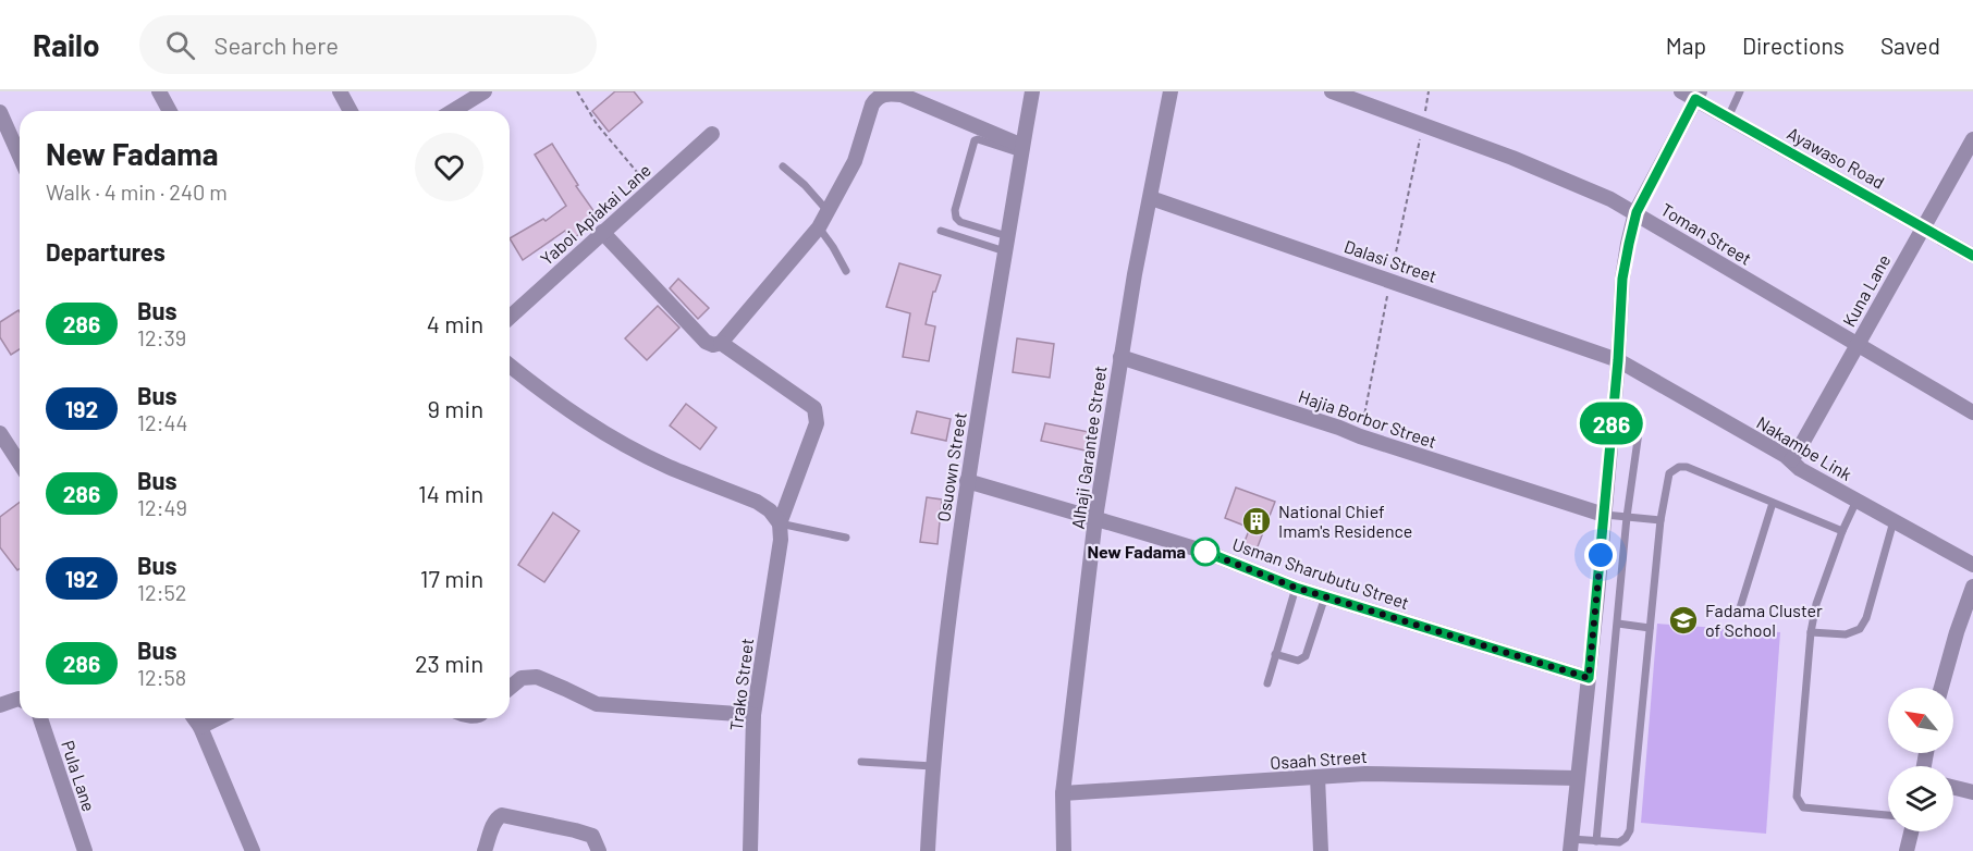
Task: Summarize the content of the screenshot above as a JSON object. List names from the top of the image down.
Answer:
{
  "streets": {
    "street": [
      "Ayawaso Road",
      "Yaboi Apiakai Lane",
      "Toman Street",
      "Dalasi Street",
      "Kuna Lane",
      "Hajia Borbor Street",
      "Alhaji Garantee Street",
      "Nakambe Link",
      "Osuown Street",
      "Usman Sharubutu Street",
      "Trako Street",
      "Osaah Street",
      "Pula Lane"
    ]
  },
  "crossings": [
    ["Ayawaso Road", "Kuna Lane"],
    ["Yaboi Apiakai Lane", "Trako Street"],
    ["Toman Street", "Kuna Lane"],
    ["Dalasi Street", "Alhaji Garantee Street"],
    ["Dalasi Street", "Nakambe Link"],
    ["Kuna Lane", "Nakambe Link"],
    ["Hajia Borbor Street", "Alhaji Garantee Street"],
    ["Alhaji Garantee Street", "Usman Sharubutu Street"],
    ["Alhaji Garantee Street", "Osaah Street"],
    ["Osuown Street", "Usman Sharubutu Street"]
  ],
  "places": {
    "building": ["National Chief Imam's Residence"],
    "other": ["New Fadama"],
    "school or university": ["Fadama Cluster of School"]
  },
  "lines": ["bus line 286"],
  "north": "top left",
  "page": {
    "header": "Railo",
    "search": "Search here",
    "nav": ["Map", "Directions", "Saved"],
    "on_map": "286",
    "heading": [
      ["New Fadama", "Walk · 4 min · 240 m"],
      "Departures"
    ],
    "list": [
      {
        "mark": "286",
        "name": "Bus",
        "note": "12:39",
        "value": "4 min"
      },
      {
        "mark": "192",
        "name": "Bus",
        "note": "12:44",
        "value": "9 min"
      },
      {
        "mark": "286",
        "name": "Bus",
        "note": "12:49",
        "value": "14 min"
      },
      {
        "mark": "192",
        "name": "Bus",
        "note": "12:52",
        "value": "17 min"
      },
      {
        "mark": "286",
        "name": "Bus",
        "note": "12:58",
        "value": "23 min"
      }
    ]
  }
}
